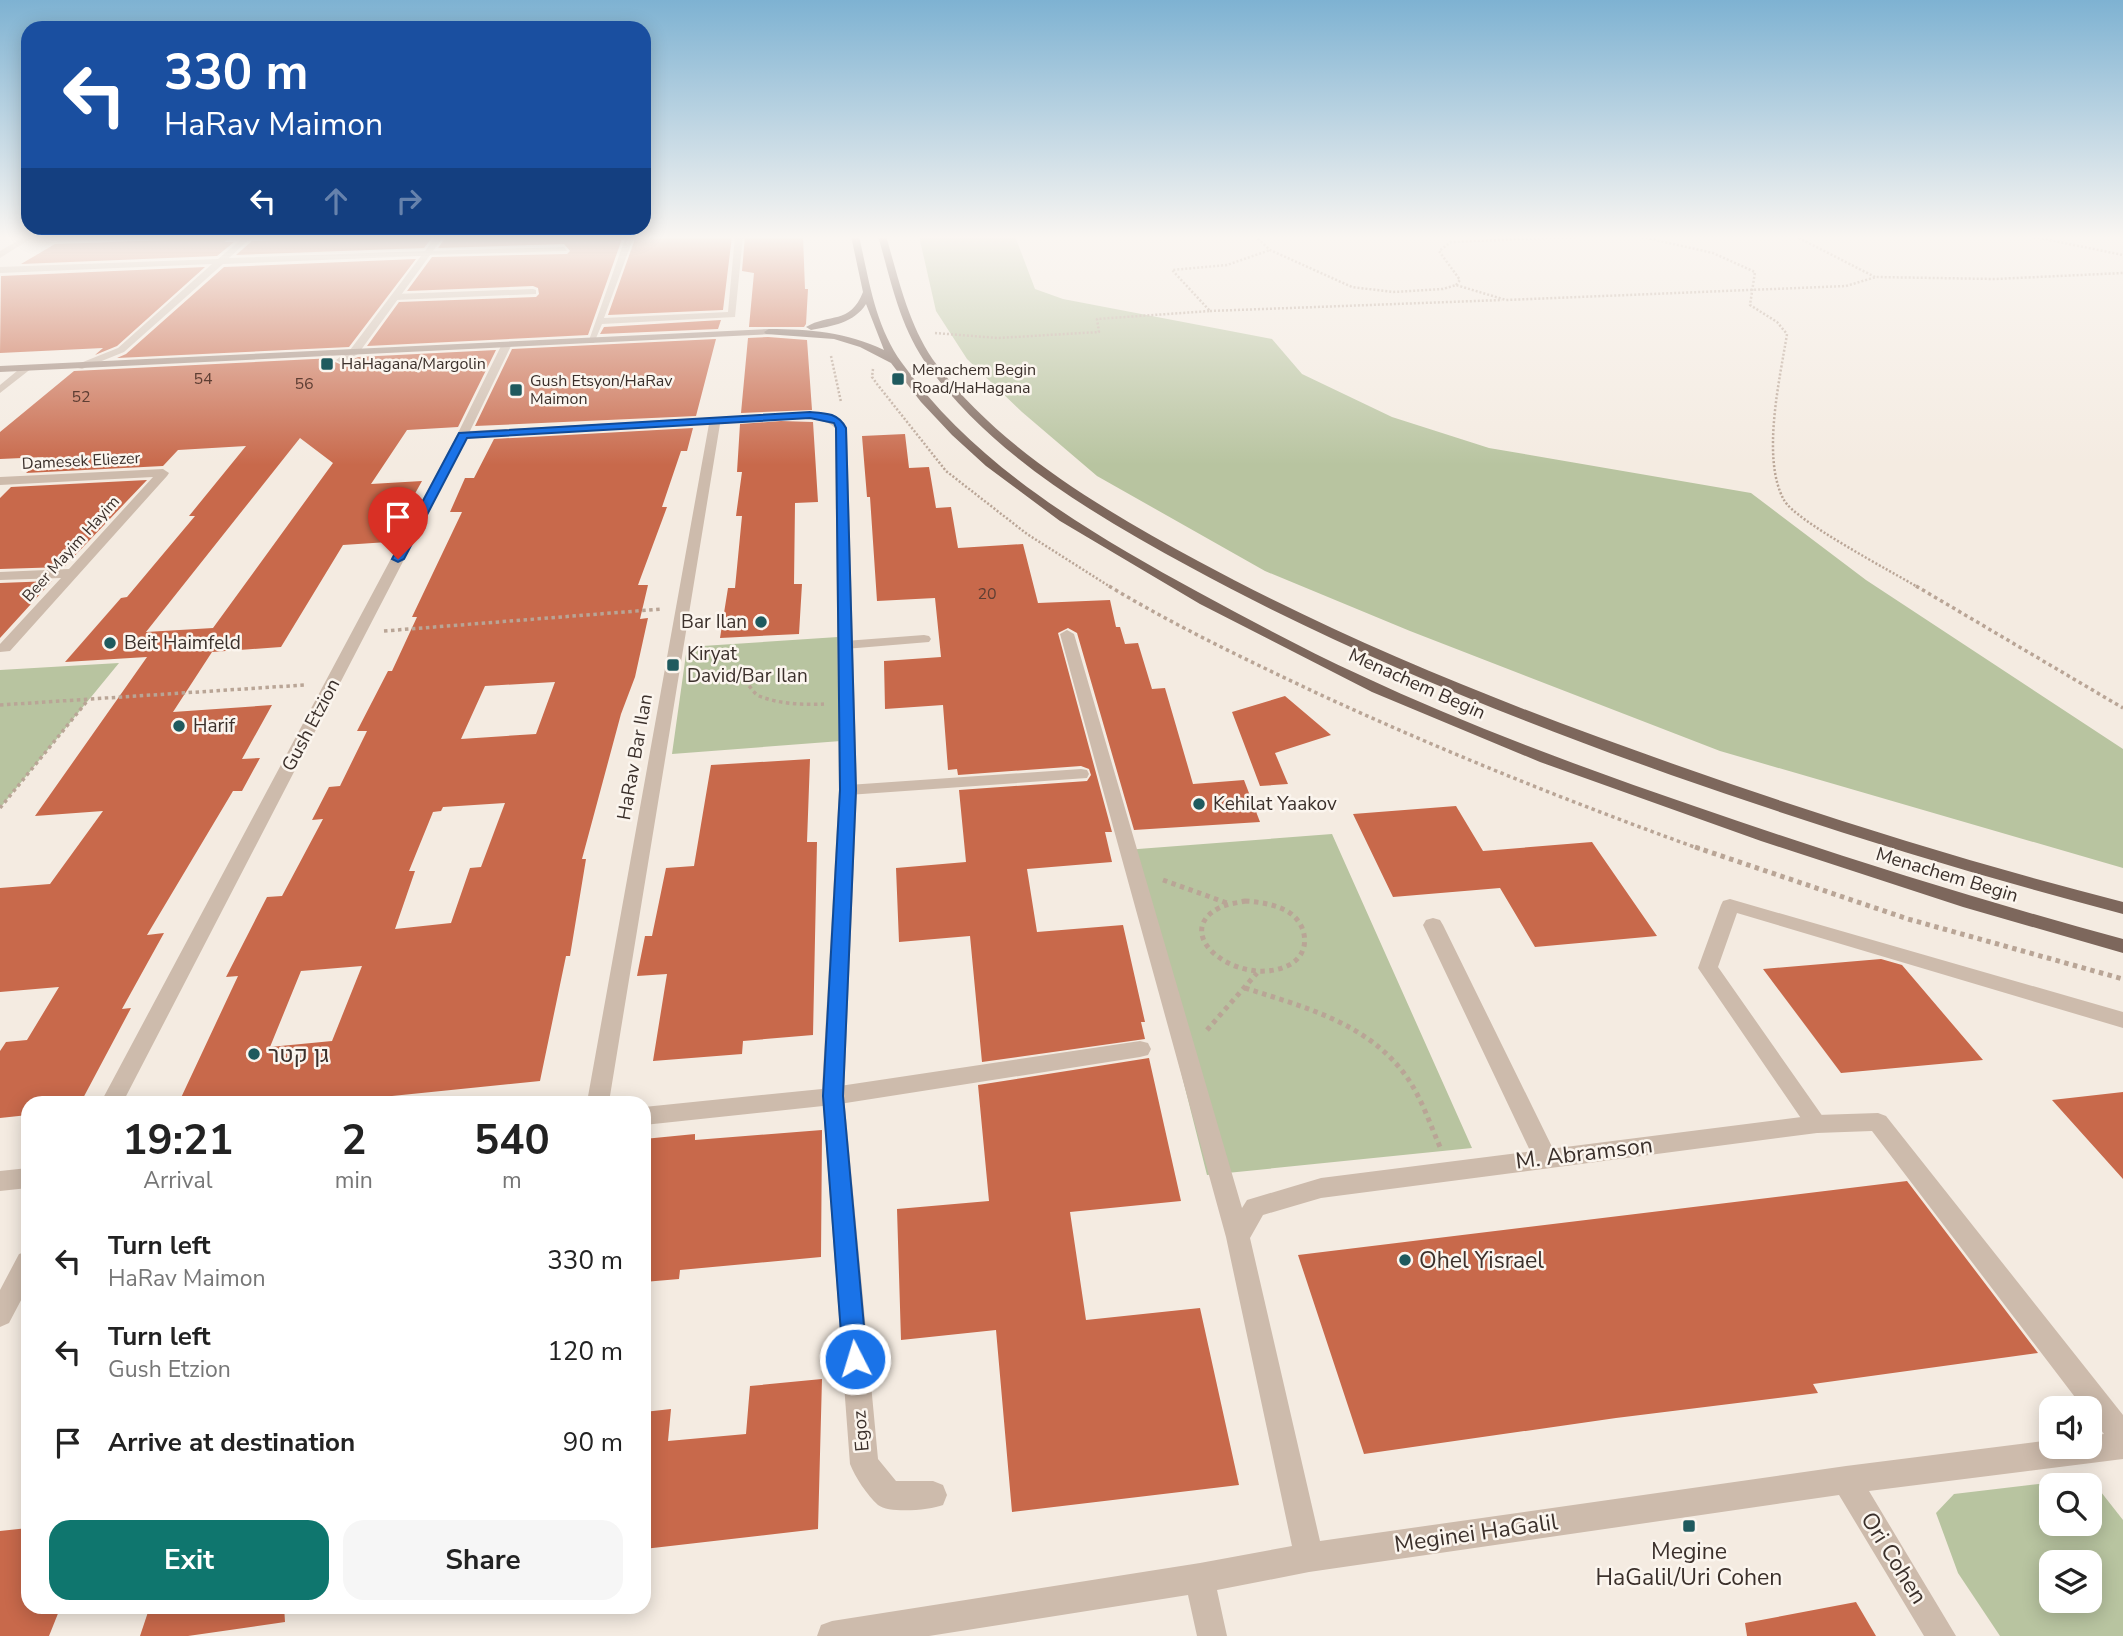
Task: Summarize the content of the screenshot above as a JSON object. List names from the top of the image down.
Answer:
{
  "streets": {
    "main road": ["Menachem Begin"],
    "street": [
      "Damesek Eliezer",
      "Beer Mayim Hayim",
      "Gush Etzion",
      "HaRav Bar Ilan",
      "M. Abramson",
      "Egoz",
      "Meginei HaGalil",
      "Ori Cohen"
    ]
  },
  "crossings": [
    ["Damesek Eliezer", "Beer Mayim Hayim"],
    ["Meginei HaGalil", "Ori Cohen"]
  ],
  "places": {
    "transit": [
      "HaHagana/Margolin",
      "Menachem Begin Road/HaHagana",
      "Gush Etsyon/HaRav Maimon",
      "Kiryat David/Bar Ilan",
      "Megine HaGalil/Uri Cohen"
    ],
    "other": [
      "Bar Ilan",
      "Beit Haimfeld",
      "Harif",
      "Kehilat Yaakov",
      "גן קטר",
      "Ohel Yisrael"
    ]
  },
  "house_numbers": [
    "54",
    "56",
    "52",
    "20"
  ],
  "page": {
    "turn": ["330 m", "HaRav Maimon"],
    "eta": [
      "19:21",
      "Arrival",
      "2",
      "min",
      "540",
      "m"
    ],
    "list": [
      {
        "name": "Turn left",
        "note": "HaRav Maimon",
        "value": "330 m"
      },
      {
        "name": "Turn left",
        "note": "Gush Etzion",
        "value": "120 m"
      },
      {
        "name": "Arrive at destination",
        "value": "90 m"
      }
    ],
    "buttons": ["Exit", "Share"]
  }
}
